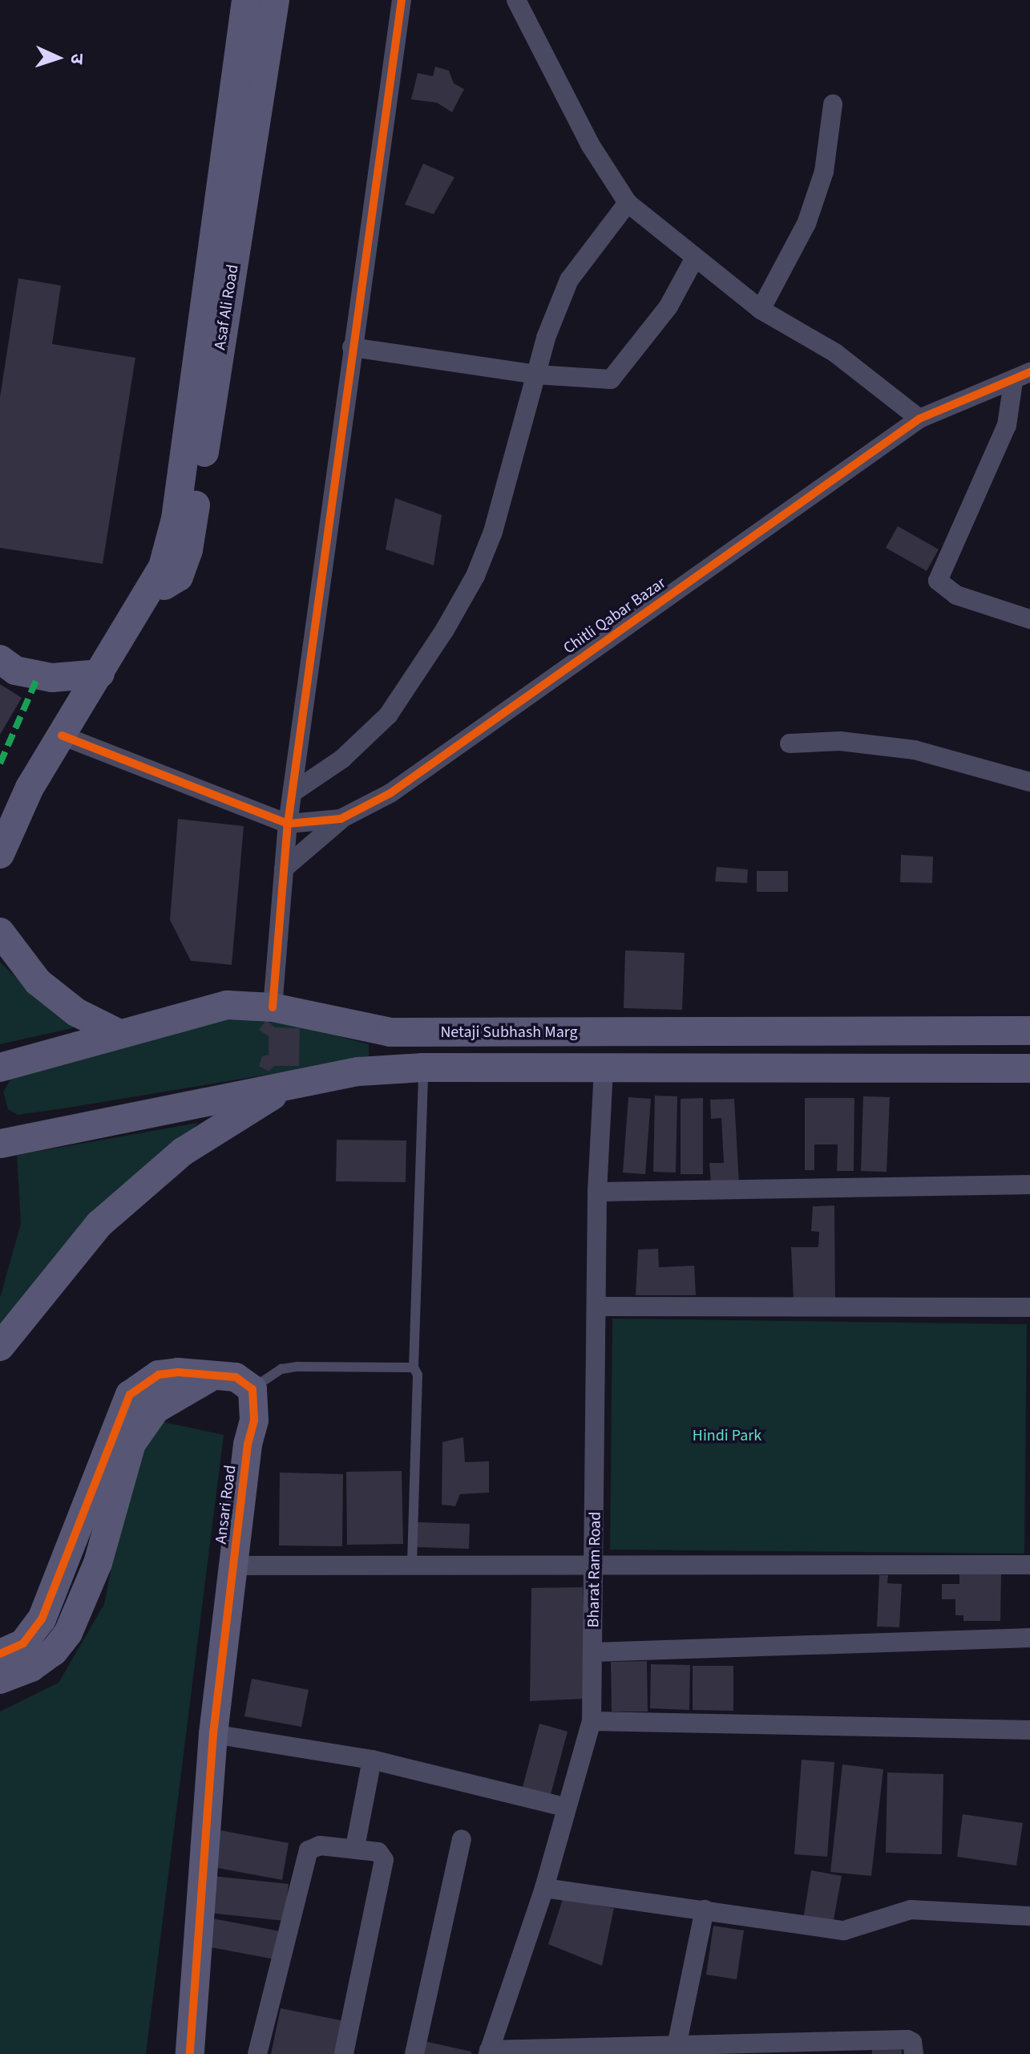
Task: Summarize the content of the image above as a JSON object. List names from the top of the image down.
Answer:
{
  "streets": {
    "main road": ["Asaf Ali Road", "Netaji Subhash Marg", "Ansari Road"],
    "street": ["Chitli Qabar Bazar", "Bharat Ram Road"]
  },
  "crossings": [
    ["Asaf Ali Road", "Chitli Qabar Bazar"]
  ],
  "parks": ["Hindi Park"],
  "north": "right"
}
